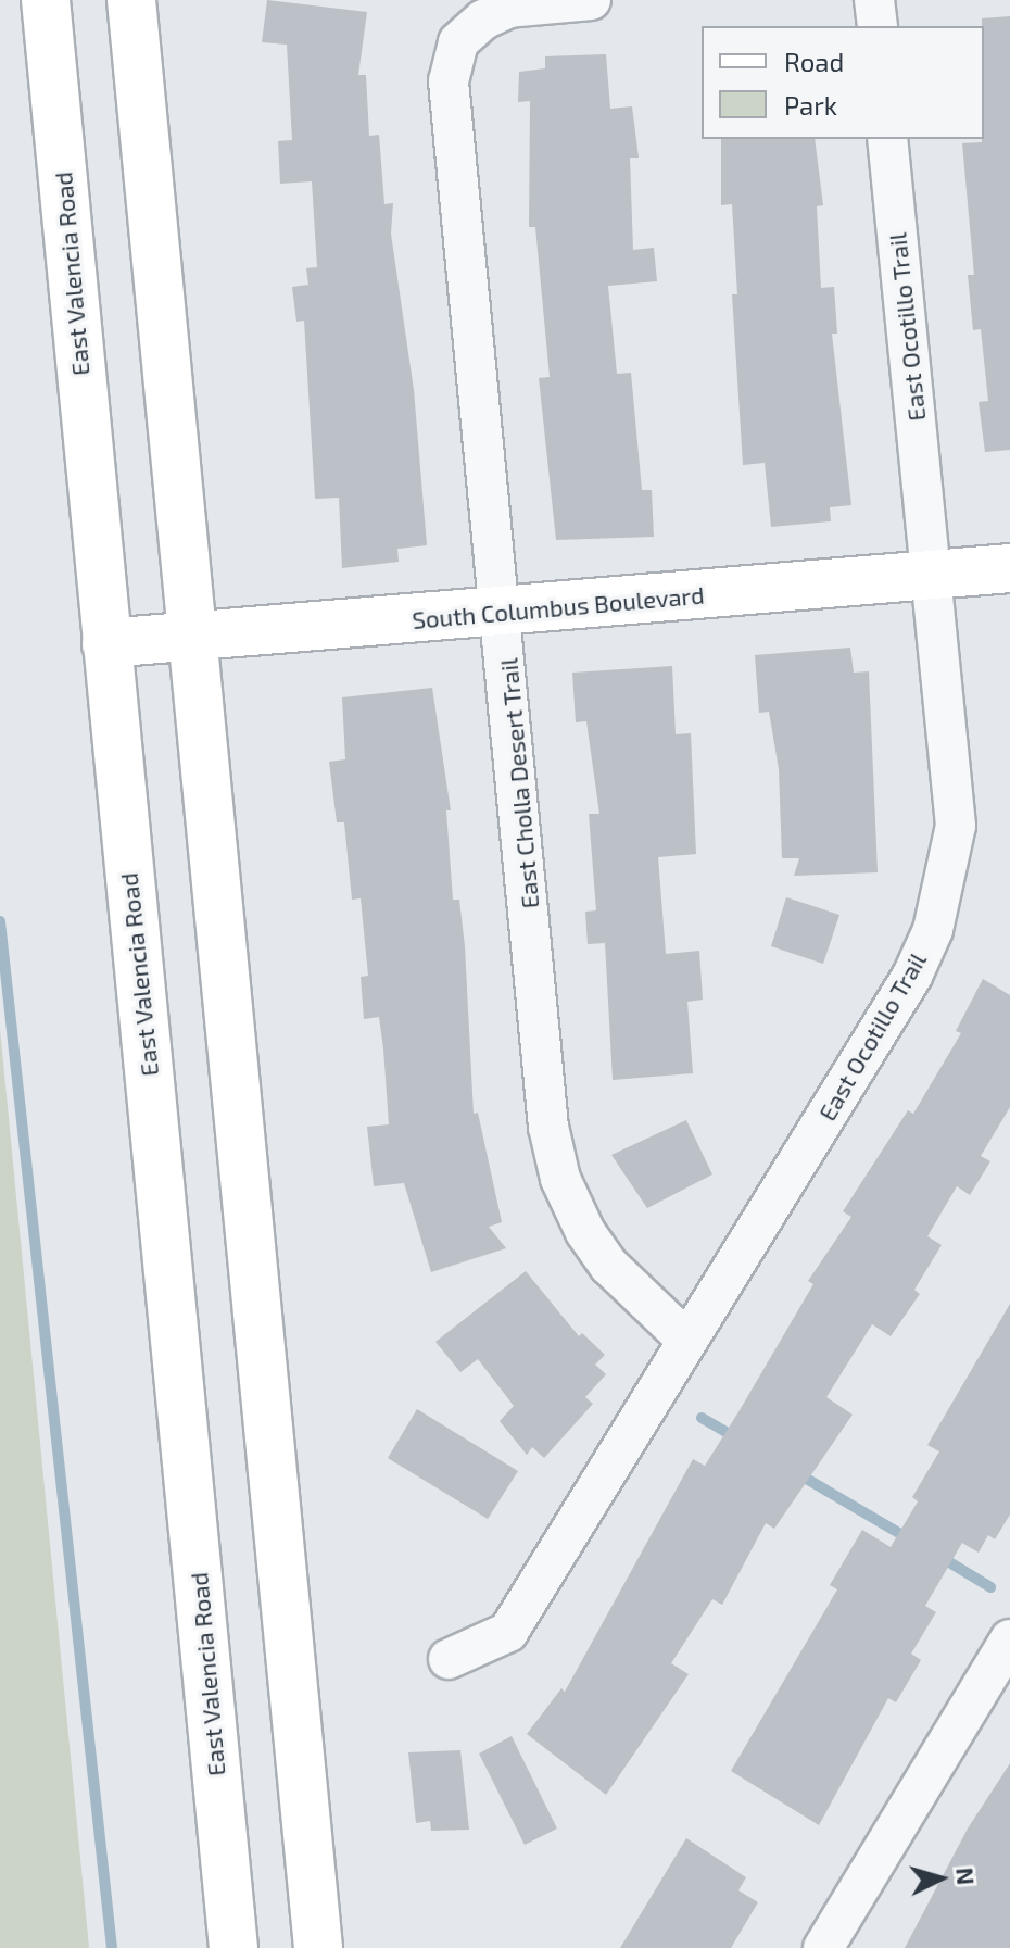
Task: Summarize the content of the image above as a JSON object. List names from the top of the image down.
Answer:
{
  "streets": {
    "main road": ["East Valencia Road", "South Columbus Boulevard"],
    "street": ["East Ocotillo Trail", "East Cholla Desert Trail"]
  },
  "crossings": [
    ["East Valencia Road", "South Columbus Boulevard"],
    ["East Ocotillo Trail", "South Columbus Boulevard"],
    ["East Ocotillo Trail", "East Cholla Desert Trail"],
    ["South Columbus Boulevard", "East Cholla Desert Trail"]
  ],
  "legend": ["Road", "Park"],
  "north": "right"
}
